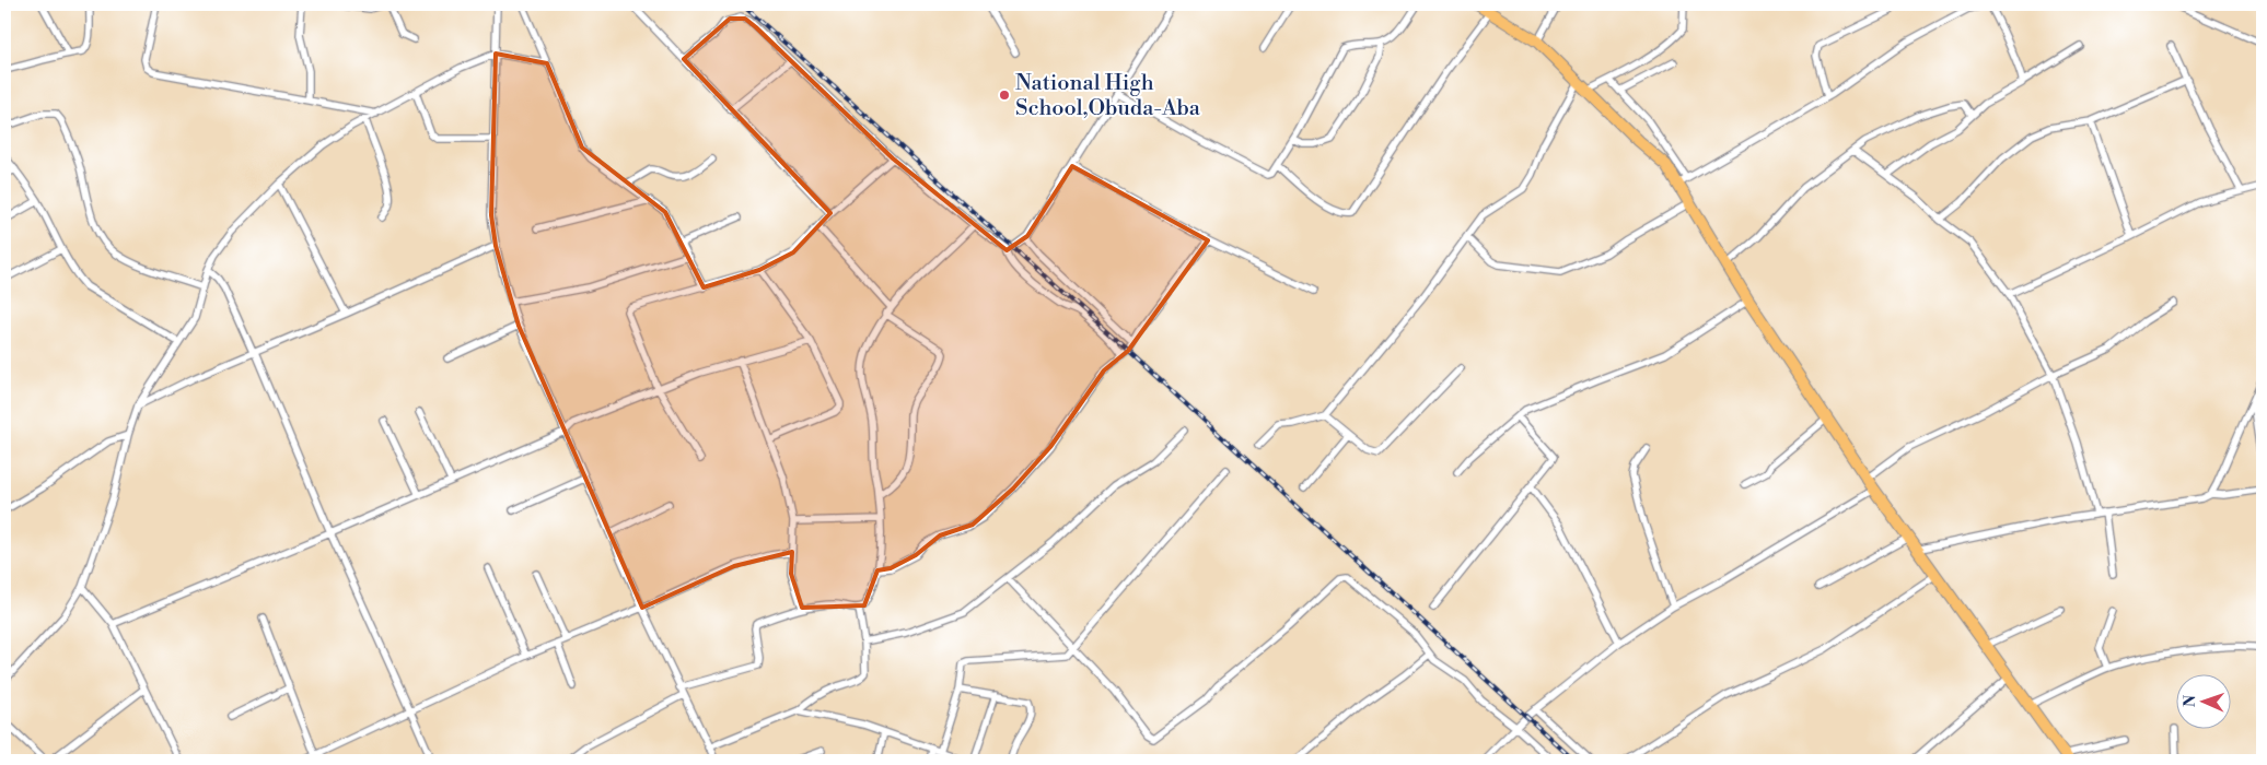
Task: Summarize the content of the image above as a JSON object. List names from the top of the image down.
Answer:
{
  "places": ["National High School,Obuda-Aba"],
  "north": "left"
}
